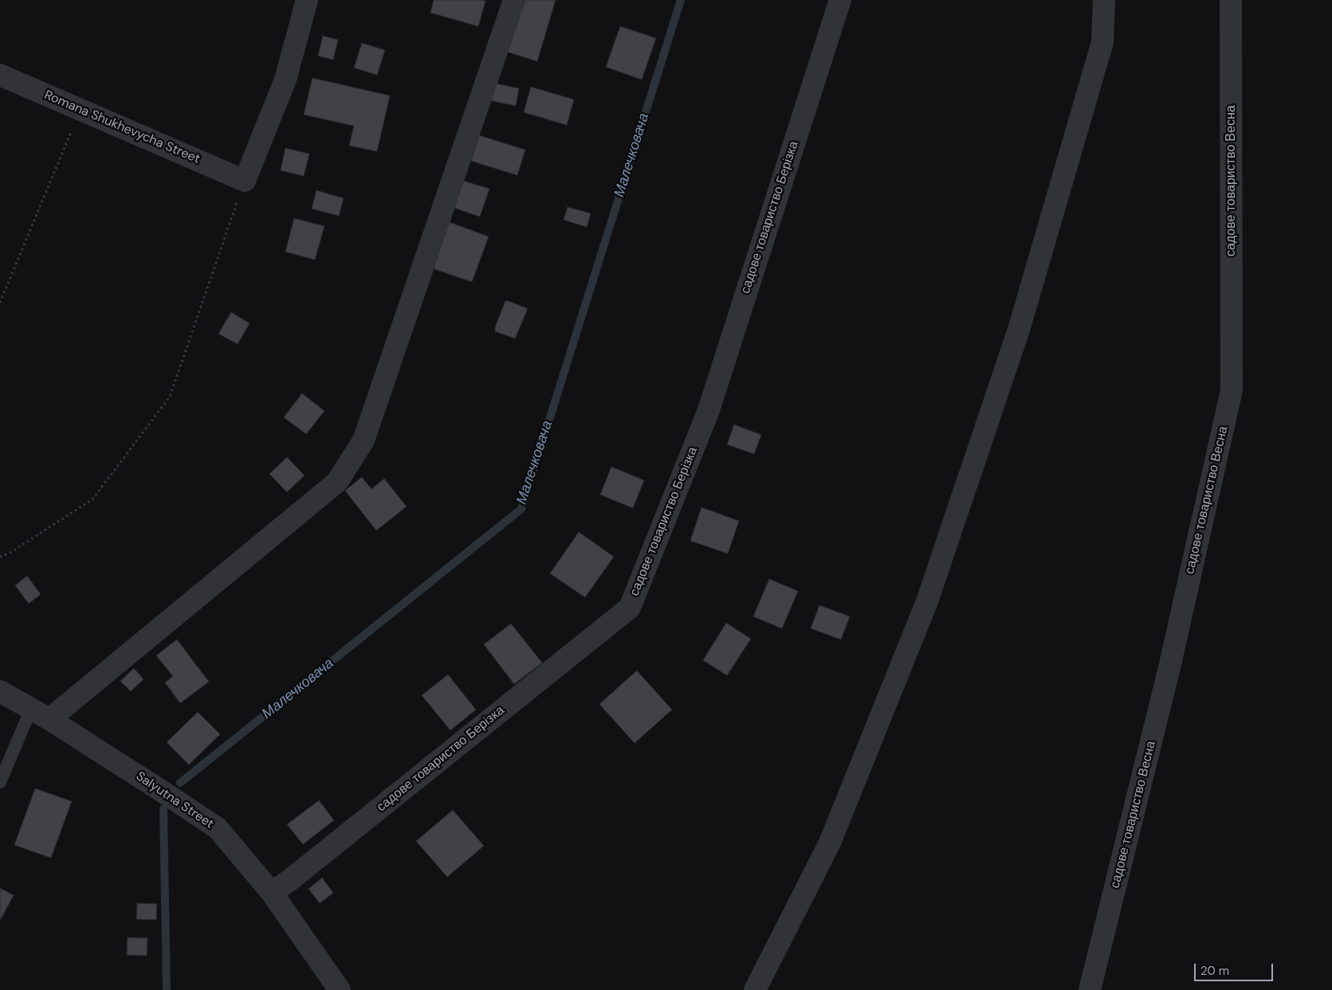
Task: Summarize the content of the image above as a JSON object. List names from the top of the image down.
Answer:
{
  "streets": {
    "street": [
      "Romana Shukhevycha Street",
      "садове товариство Весна",
      "садове товариство Берізка",
      "Salyutna Street"
    ]
  },
  "crossings": [
    ["садове товариство Берізка", "Salyutna Street"]
  ],
  "water": ["Малечковача"],
  "scale_bar": "20 m"
}
